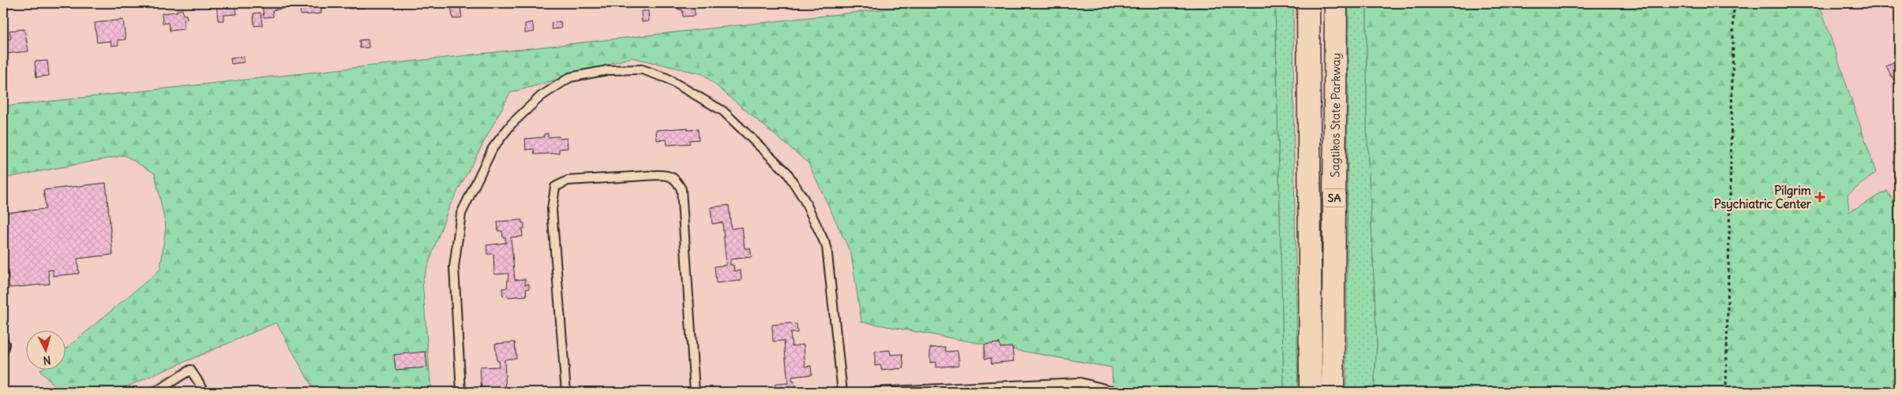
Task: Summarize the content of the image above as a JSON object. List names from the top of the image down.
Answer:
{
  "streets": {
    "highway": ["Sagtikos State Parkway", "SA"]
  },
  "places": {
    "health": ["Pilgrim Psychiatric Center"]
  },
  "north": "bottom"
}
